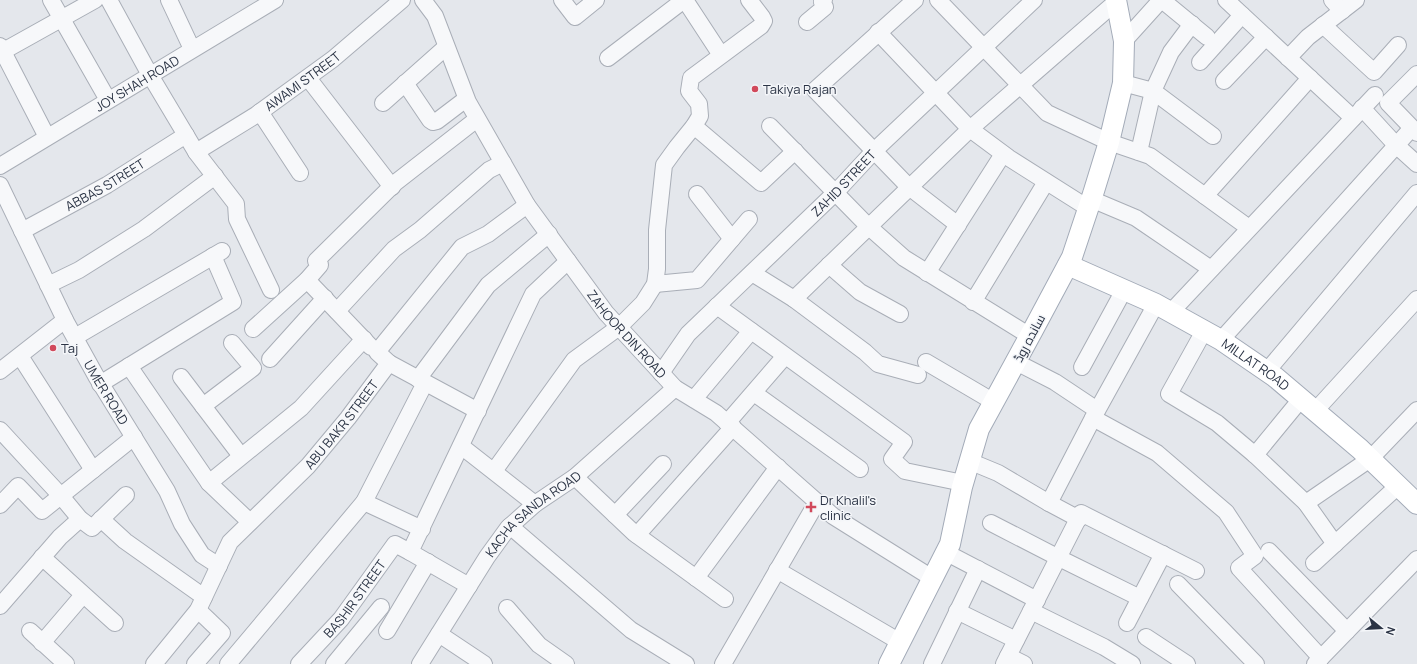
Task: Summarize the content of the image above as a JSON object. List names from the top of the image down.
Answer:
{
  "streets": {
    "main road": ["ساندہ روڈ", "MILLAT ROAD"],
    "street": [
      "AWAMI STREET",
      "JOY SHAH ROAD",
      "ZAHID STREET",
      "ABBAS STREET",
      "ZAHOOR DIN ROAD",
      "UMER ROAD",
      "ABU BAKR STREET",
      "KACHA SANDA ROAD",
      "BASHIR STREET"
    ]
  },
  "crossings": [
    ["ZAHID STREET", "ZAHOOR DIN ROAD"],
    ["ABBAS STREET", "UMER ROAD"],
    ["ZAHOOR DIN ROAD", "ساندہ روڈ"],
    ["ZAHOOR DIN ROAD", "KACHA SANDA ROAD"],
    ["ساندہ روڈ", "MILLAT ROAD"],
    ["UMER ROAD", "ABU BAKR STREET"]
  ],
  "places": {
    "other": ["Takiya Rajan", "Taj"],
    "health": ["Dr Khalil's clinic"]
  },
  "north": "right"
}
